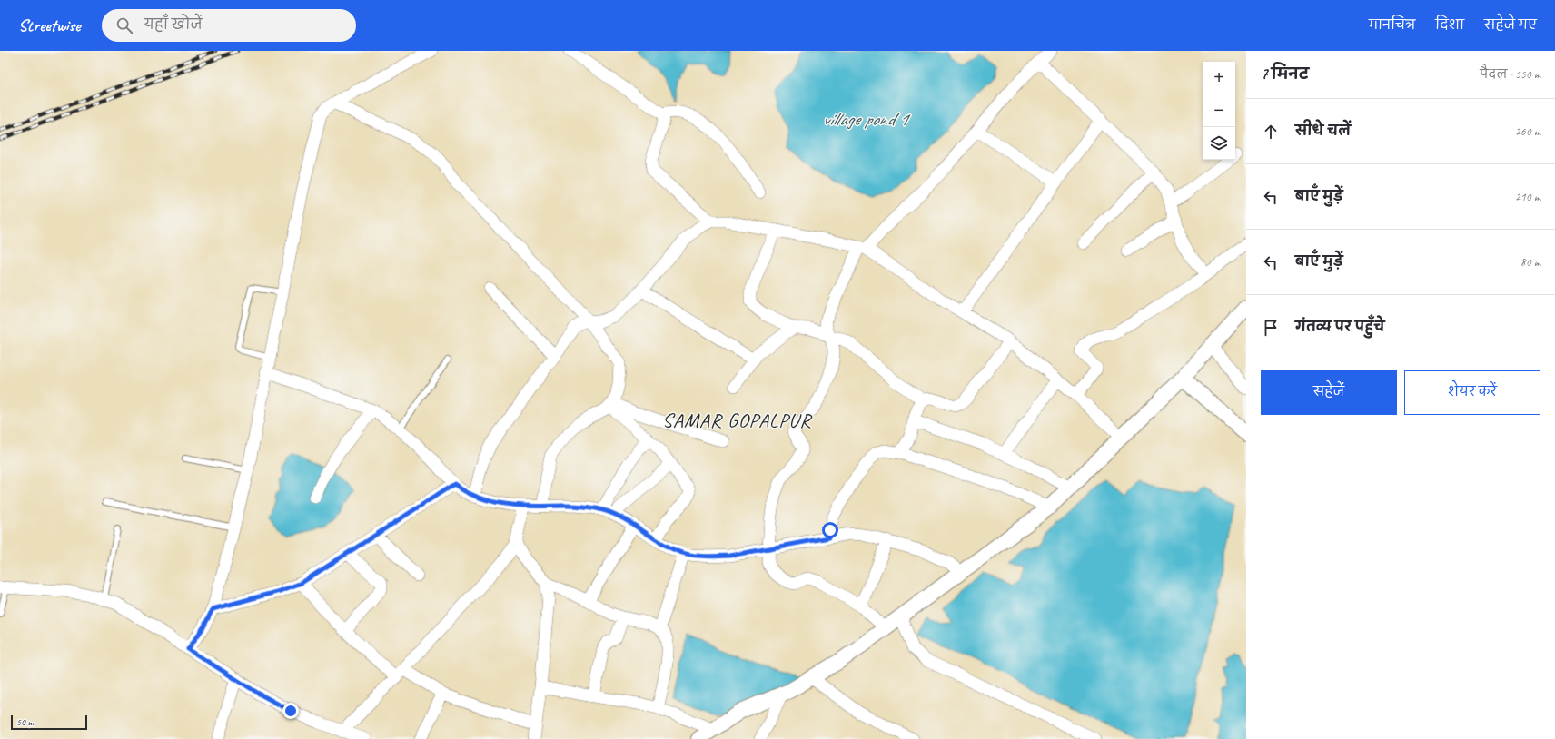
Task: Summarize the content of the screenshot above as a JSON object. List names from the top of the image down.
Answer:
{
  "districts": ["SAMAR GOPALPUR"],
  "water": ["village pond 1"],
  "scale_bar": "50 m",
  "page": {
    "header": "Streetwise",
    "search": "यहाँ खोजें",
    "nav": ["मानचित्र", "दिशा", "सहेजे गए"],
    "heading": ["7 मिनट", "पैदल · 550 m"],
    "map_buttons": ["+", "−"],
    "list": [
      ["सीधे चलें", "260 m"],
      ["बाएँ मुड़ें", "210 m"],
      ["बाएँ मुड़ें", "80 m"],
      "गंतव्य पर पहुँचे"
    ],
    "buttons": ["सहेजें", "शेयर करें"],
    "scale": "50 m"
  }
}
